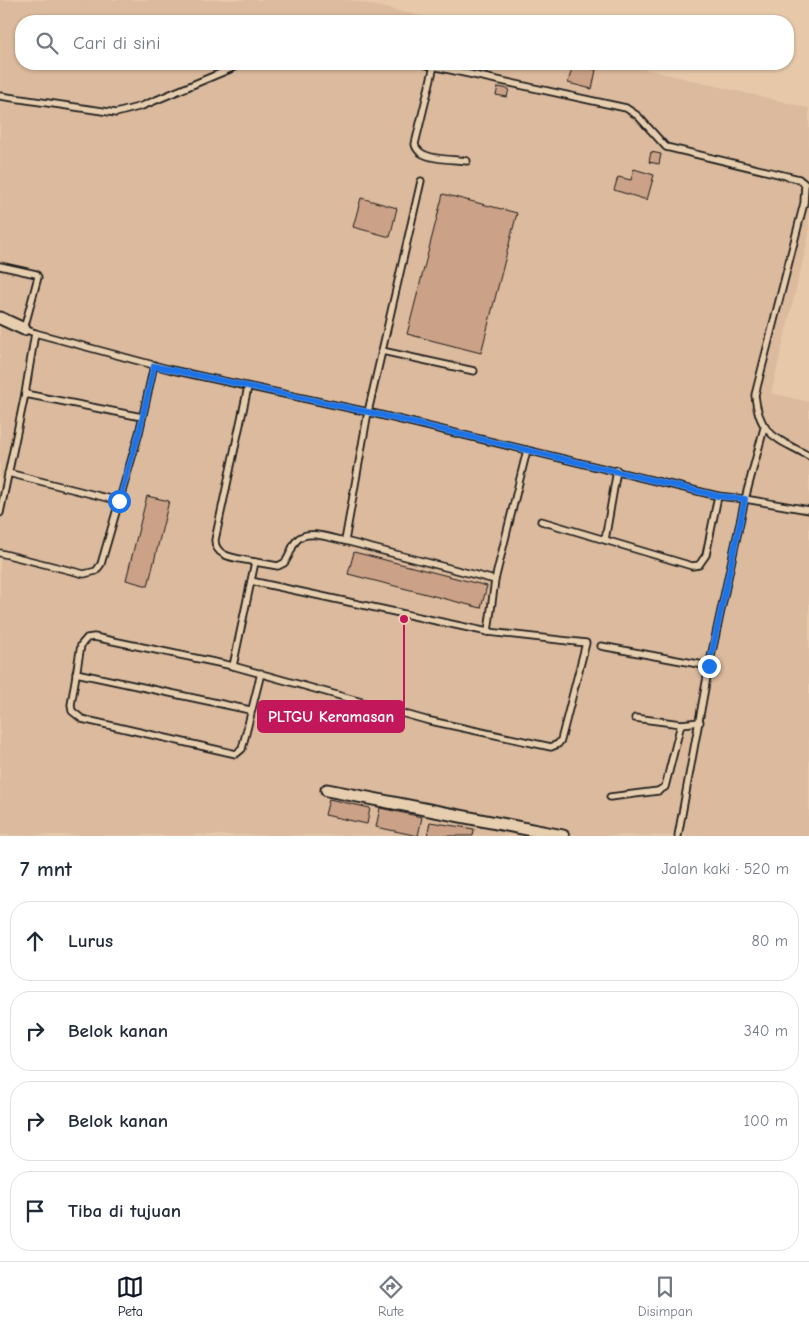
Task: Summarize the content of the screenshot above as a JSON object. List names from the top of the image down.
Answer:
{
  "places": ["PLTGU Keramasan"],
  "page": {
    "search": "Cari di sini",
    "heading": ["7 mnt", "Jalan kaki · 520 m"],
    "list": [
      ["Lurus", "80 m"],
      ["Belok kanan", "340 m"],
      ["Belok kanan", "100 m"],
      "Tiba di tujuan"
    ],
    "nav": ["Peta", "Rute", "Disimpan"]
  }
}
